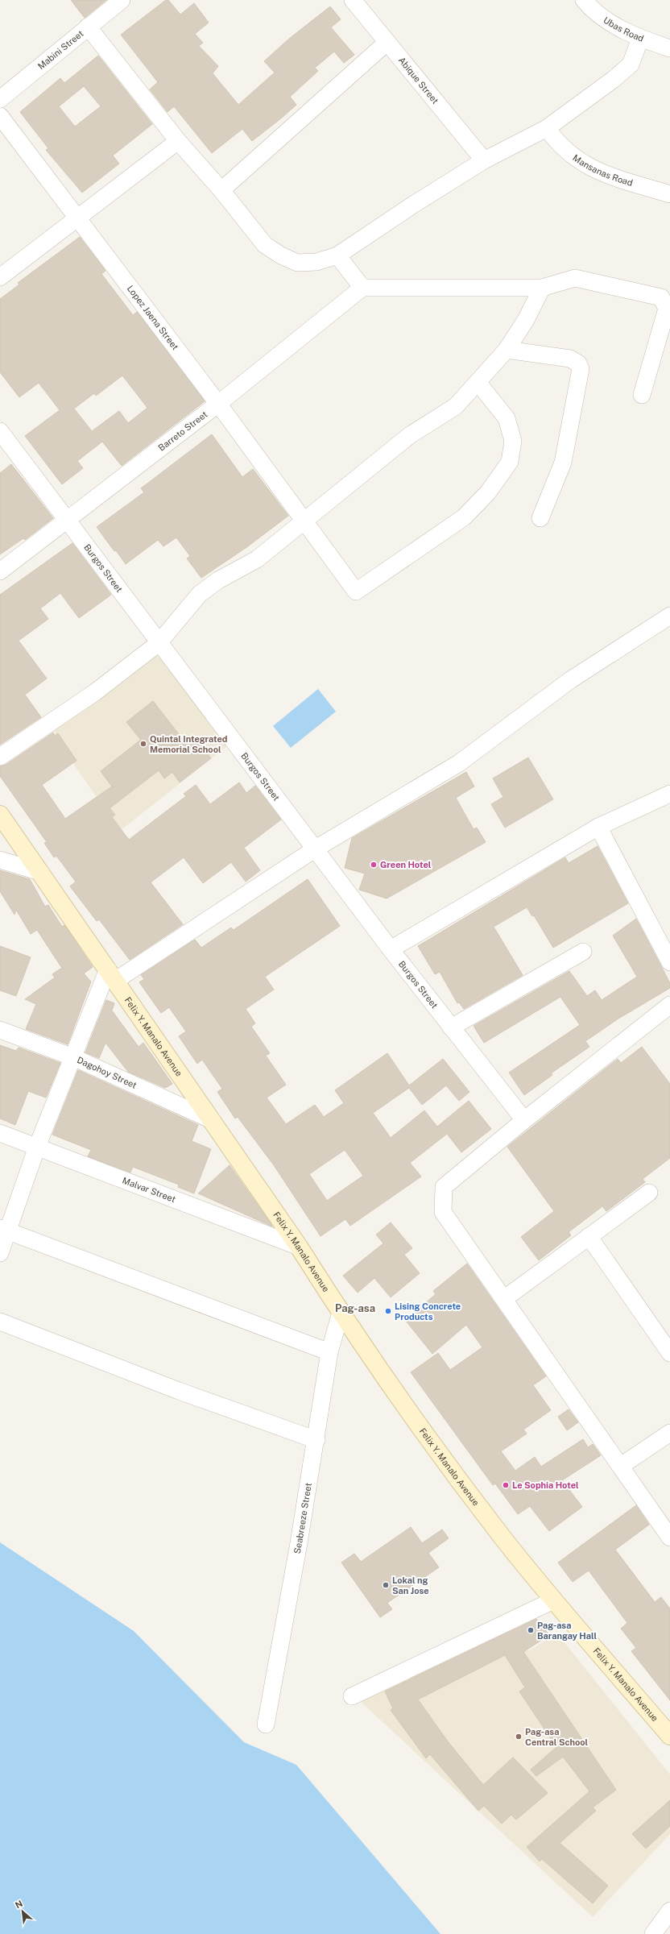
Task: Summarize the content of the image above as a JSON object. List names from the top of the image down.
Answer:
{
  "streets": {
    "main road": ["Felix Y. Manalo Avenue"],
    "street": [
      "Ubas Road",
      "Mabini Street",
      "Abique Street",
      "Mansanas Road",
      "Lopez Jaena Street",
      "Barreto Street",
      "Burgos Street",
      "Dagohoy Street",
      "Malvar Street",
      "Seabreeze Street"
    ]
  },
  "crossings": [
    ["Lopez Jaena Street", "Barreto Street"],
    ["Barreto Street", "Burgos Street"],
    ["Felix Y. Manalo Avenue", "Dagohoy Street"],
    ["Felix Y. Manalo Avenue", "Malvar Street"],
    ["Felix Y. Manalo Avenue", "Seabreeze Street"]
  ],
  "districts": ["Pag-asa"],
  "places": [
    "Quintal Integrated Memorial School",
    "Green Hotel",
    "Lising Concrete Products",
    "Le Sophia Hotel",
    "Lokal ng San Jose",
    "Pag-asa Barangay Hall",
    "Pag-asa Central School"
  ],
  "north": "top left"
}
